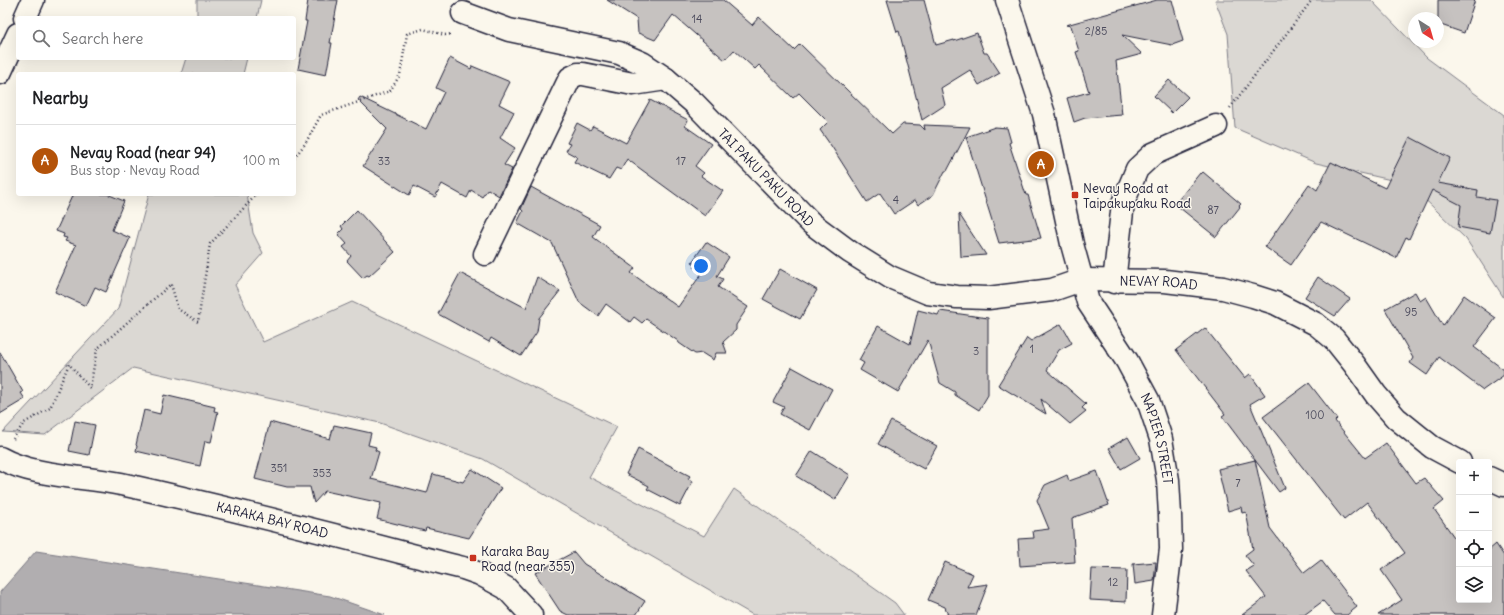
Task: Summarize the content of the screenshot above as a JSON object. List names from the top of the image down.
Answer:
{
  "streets": {
    "street": [
      "TAI PAKU PAKU ROAD",
      "NEVAY ROAD",
      "NAPIER STREET",
      "KARAKA BAY ROAD"
    ]
  },
  "crossings": [
    ["TAI PAKU PAKU ROAD", "NEVAY ROAD"],
    ["TAI PAKU PAKU ROAD", "NAPIER STREET"],
    ["NEVAY ROAD", "NAPIER STREET"]
  ],
  "places": {
    "transit": ["Nevay Road at Taipakupaku Road", "Karaka Bay Road (near 355)"]
  },
  "house_numbers": [
    "14",
    "2/85",
    "33",
    "17",
    "4",
    "87",
    "95",
    "1",
    "3",
    "100",
    "351",
    "353",
    "7",
    "12"
  ],
  "north": "bottom right",
  "page": {
    "search": "Search here",
    "heading": "Nearby",
    "list": [
      {
        "mark": "A",
        "name": "Nevay Road (near 94)",
        "note": "Bus stop · Nevay Road",
        "value": "100 m"
      }
    ],
    "pins": "A",
    "map_buttons": ["+", "−"]
  }
}
